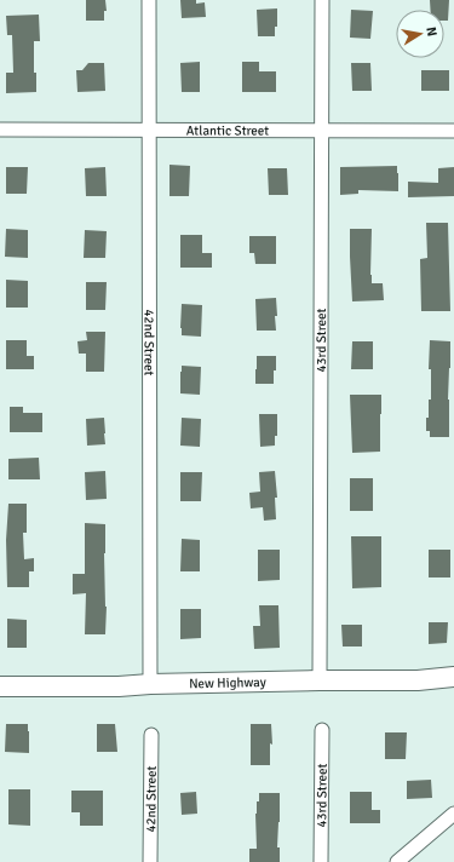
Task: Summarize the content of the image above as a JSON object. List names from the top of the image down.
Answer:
{
  "streets": {
    "main road": ["New Highway"],
    "street": ["Atlantic Street", "43rd Street", "42nd Street"]
  },
  "crossings": [
    ["Atlantic Street", "43rd Street"],
    ["Atlantic Street", "42nd Street"],
    ["43rd Street", "New Highway"],
    ["42nd Street", "New Highway"]
  ],
  "north": "right"
}
